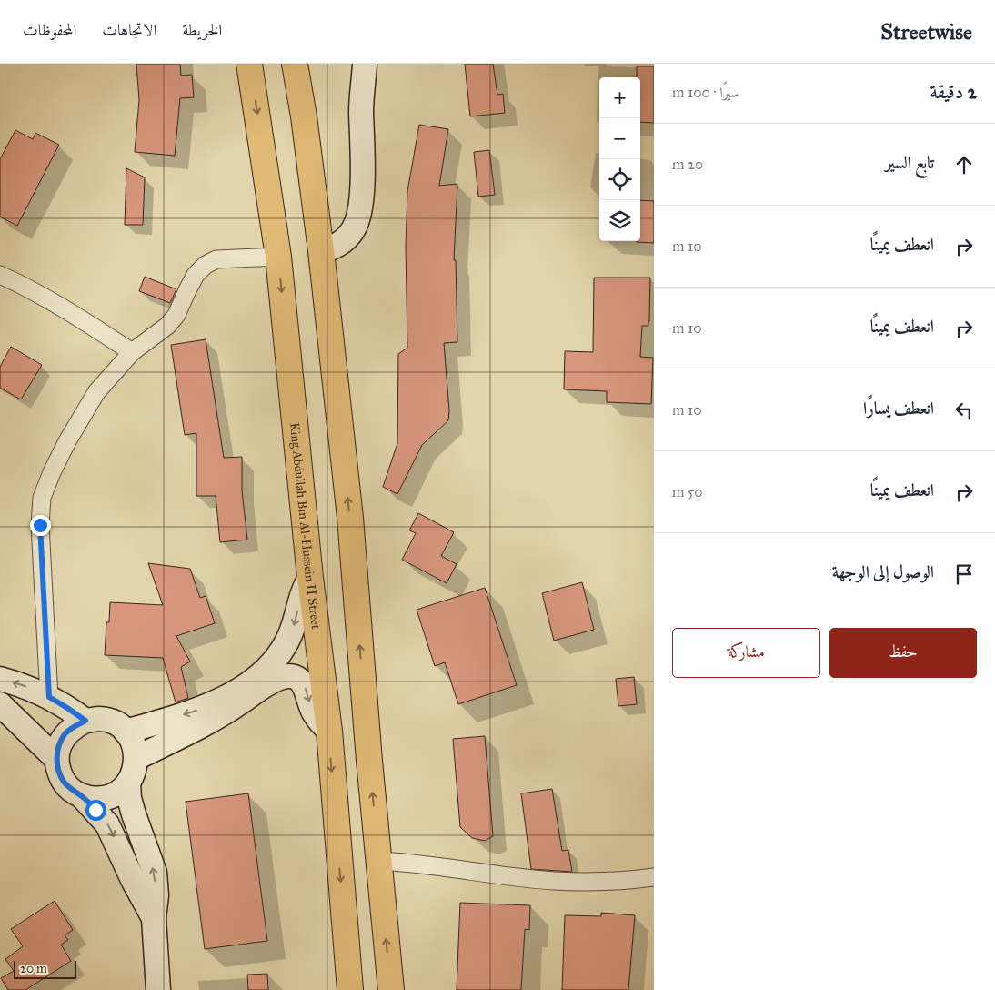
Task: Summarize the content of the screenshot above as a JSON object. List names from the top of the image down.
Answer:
{
  "streets": {
    "highway": ["King Abdullah Bin Al-Hussein II Street"]
  },
  "scale_bar": "20 m",
  "page": {
    "header": "Streetwise",
    "nav": ["الخريطة", "الاتجاهات", "المحفوظات"],
    "heading": ["2 دقيقة", "سيرًا · 100 m"],
    "map_buttons": ["+", "−"],
    "list": [
      ["تابع السير", "20 m"],
      ["انعطف يمينًا", "10 m"],
      ["انعطف يمينًا", "10 m"],
      ["انعطف يسارًا", "10 m"],
      ["انعطف يمينًا", "50 m"],
      "الوصول إلى الوجهة"
    ],
    "buttons": ["حفظ", "مشاركة"],
    "scale": "20 m"
  }
}
